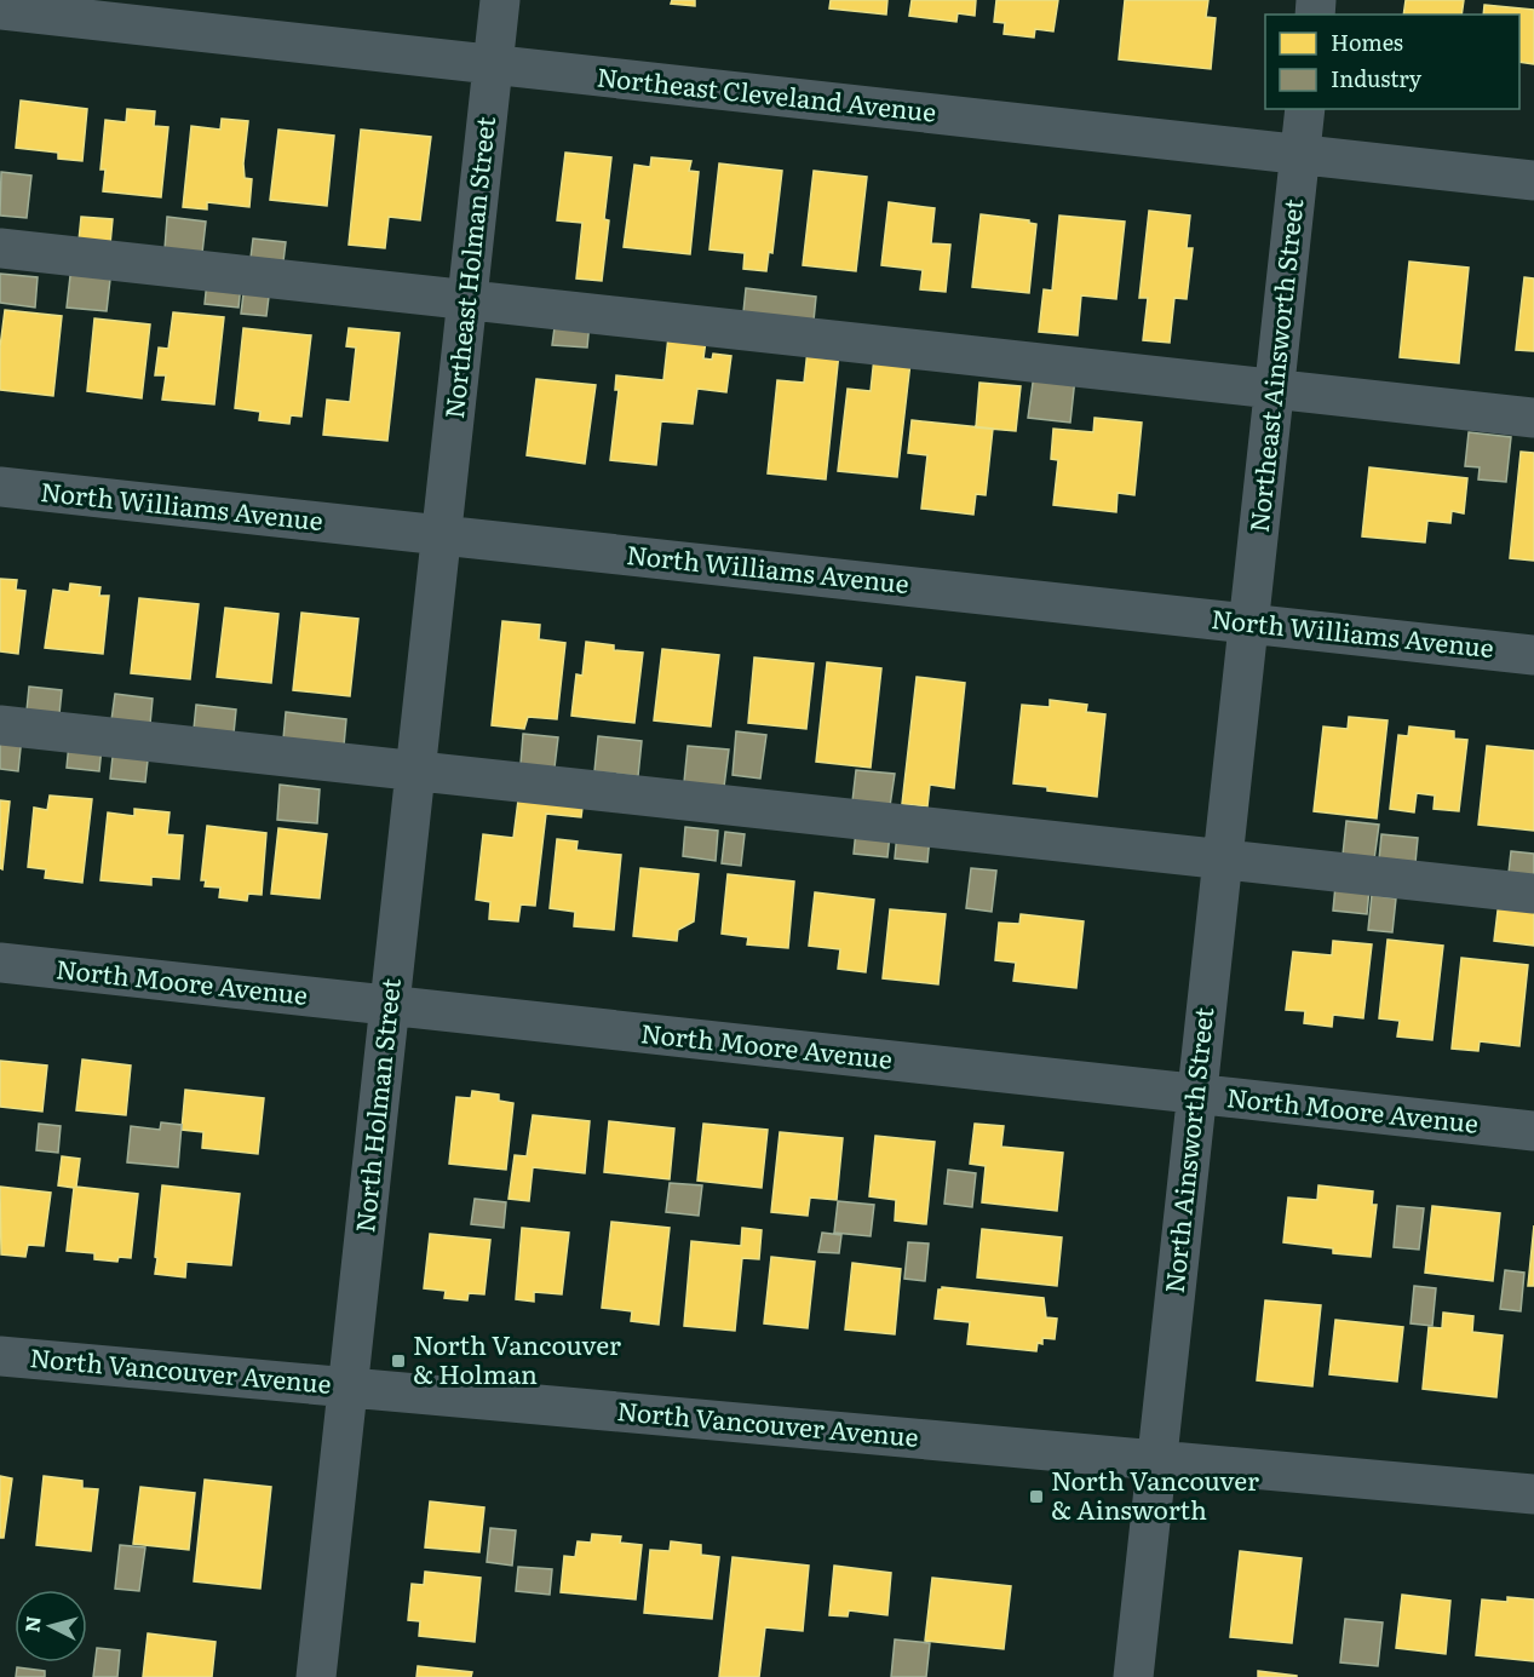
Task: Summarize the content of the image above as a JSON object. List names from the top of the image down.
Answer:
{
  "streets": {
    "street": [
      "Northeast Cleveland Avenue",
      "Northeast Holman Street",
      "Northeast Ainsworth Street",
      "North Williams Avenue",
      "North Moore Avenue",
      "North Holman Street",
      "North Ainsworth Street",
      "North Vancouver Avenue"
    ]
  },
  "crossings": [
    ["Northeast Cleveland Avenue", "Northeast Holman Street"],
    ["Northeast Cleveland Avenue", "Northeast Ainsworth Street"],
    ["Northeast Holman Street", "North Williams Avenue"],
    ["Northeast Holman Street", "North Holman Street"],
    ["Northeast Ainsworth Street", "North Williams Avenue"],
    ["Northeast Ainsworth Street", "North Ainsworth Street"],
    ["North Williams Avenue", "North Holman Street"],
    ["North Williams Avenue", "North Ainsworth Street"],
    ["North Moore Avenue", "North Holman Street"],
    ["North Moore Avenue", "North Ainsworth Street"],
    ["North Holman Street", "North Vancouver Avenue"],
    ["North Ainsworth Street", "North Vancouver Avenue"]
  ],
  "places": {
    "transit": ["North Vancouver & Holman", "North Vancouver & Ainsworth"]
  },
  "legend": ["Homes", "Industry"],
  "north": "left"
}
